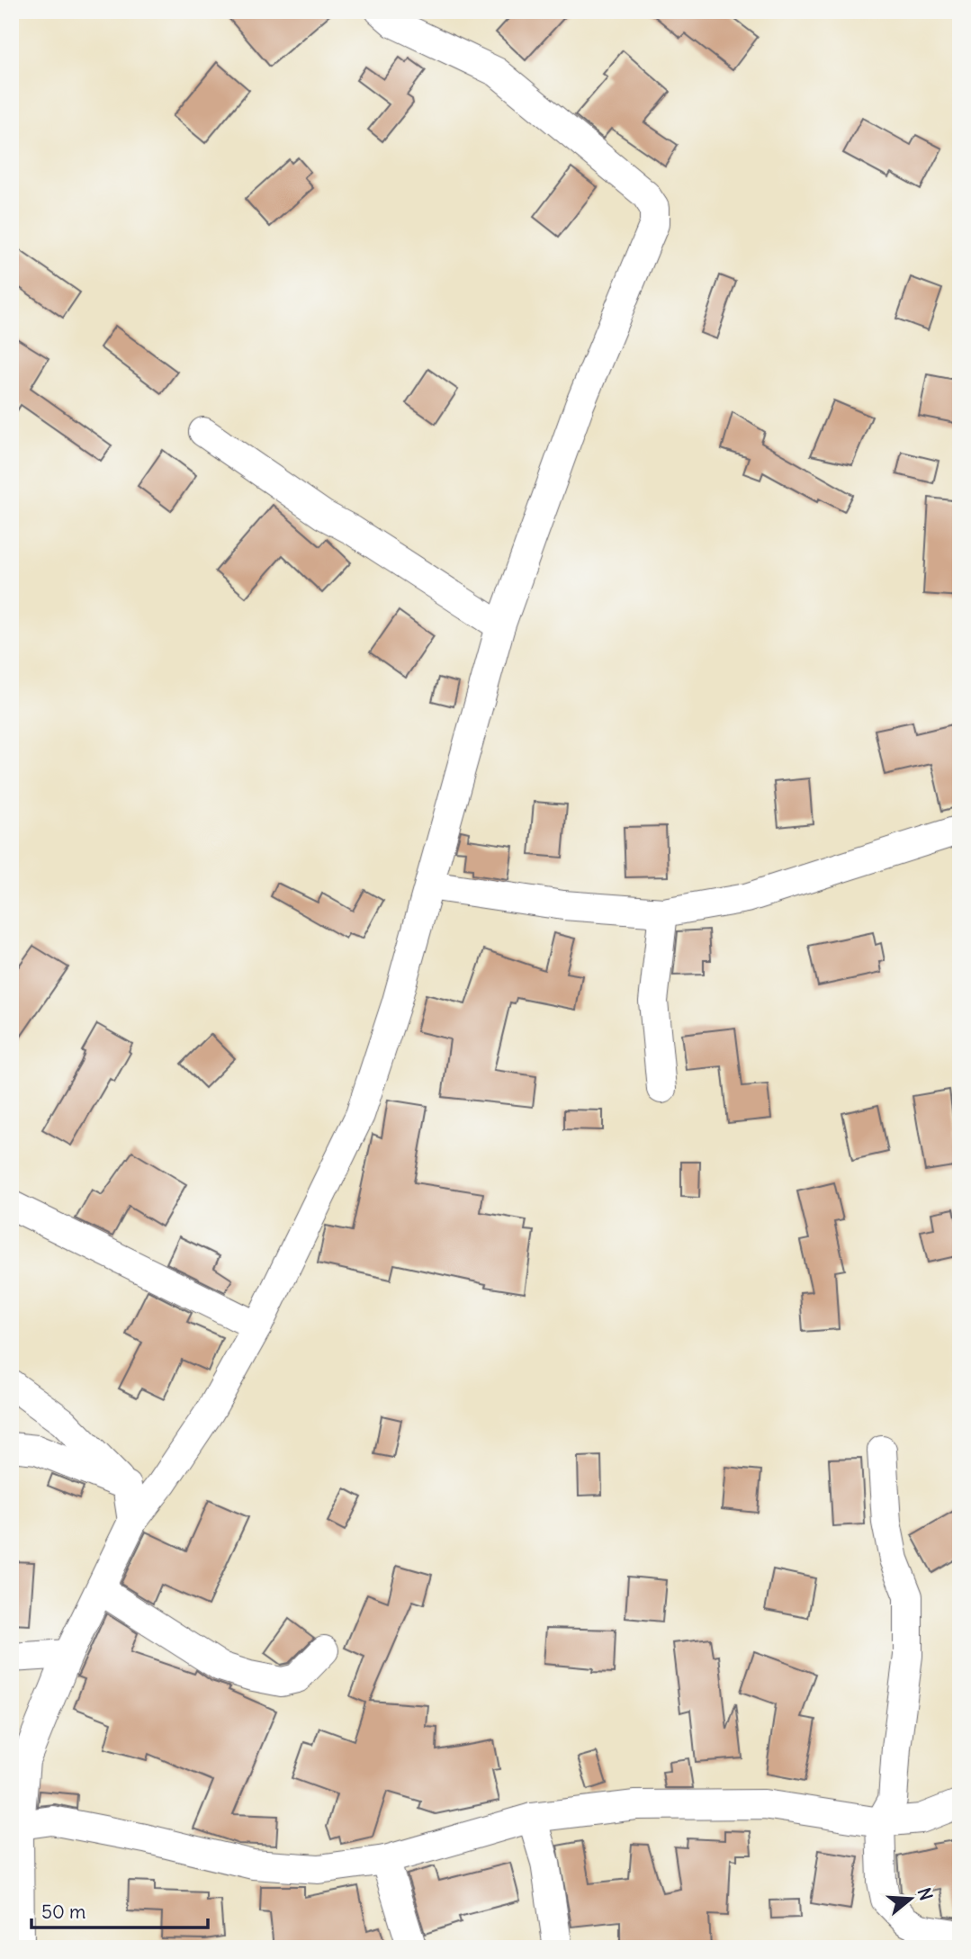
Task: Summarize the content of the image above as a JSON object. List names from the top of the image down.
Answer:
{
  "scale_bar": "50 m",
  "north": "right"
}
